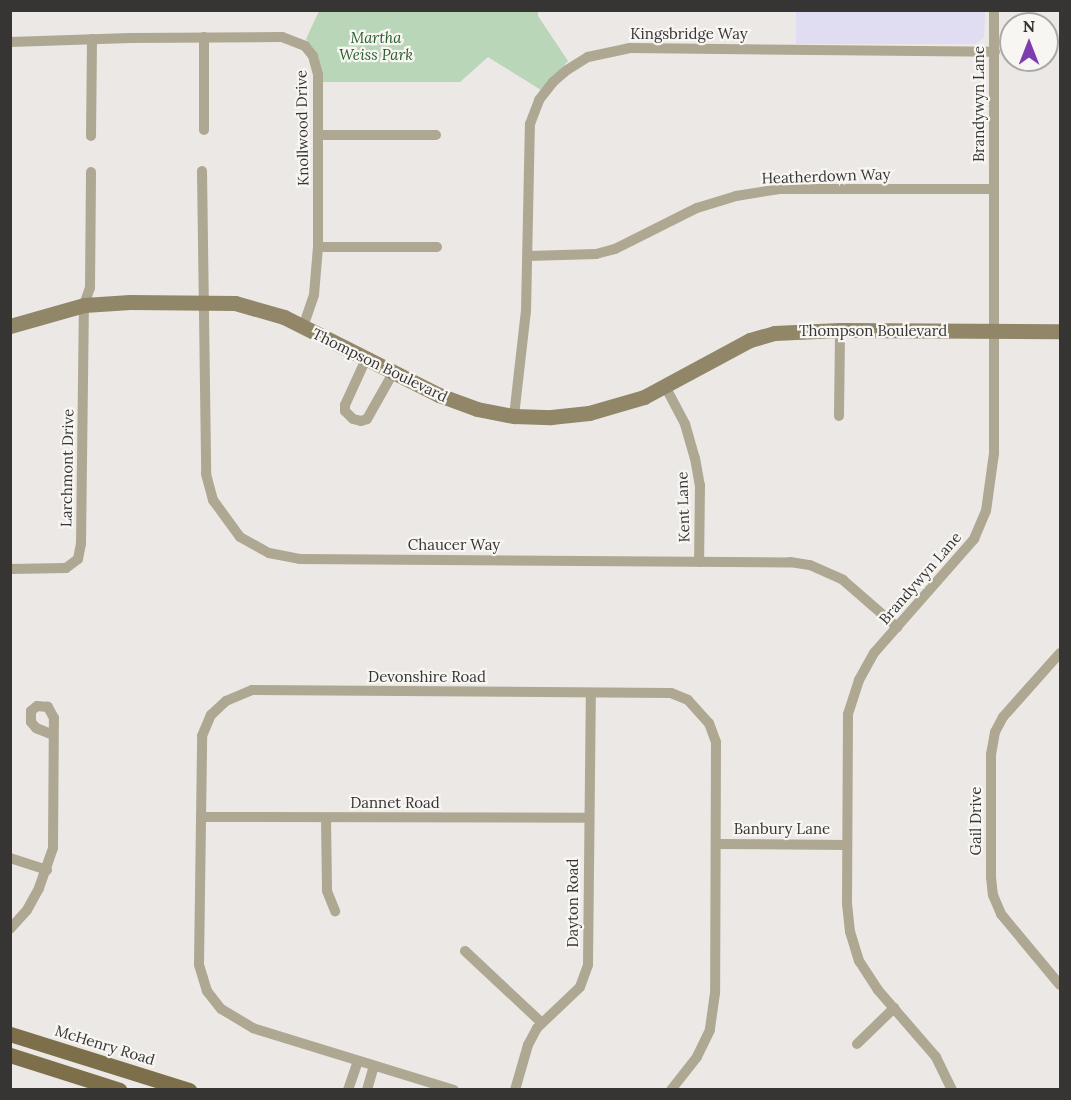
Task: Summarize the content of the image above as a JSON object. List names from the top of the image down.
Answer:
{
  "streets": {
    "main road": ["McHenry Road"],
    "street": [
      "Kingsbridge Way",
      "Brandywyn Lane",
      "Knollwood Drive",
      "Heatherdown Way",
      "Thompson Boulevard",
      "Larchmont Drive",
      "Kent Lane",
      "Chaucer Way",
      "Devonshire Road",
      "Dannet Road",
      "Gail Drive",
      "Banbury Lane",
      "Dayton Road"
    ]
  },
  "crossings": [
    ["Kingsbridge Way", "Brandywyn Lane"],
    ["Kingsbridge Way", "Heatherdown Way"],
    ["Kingsbridge Way", "Thompson Boulevard"],
    ["Brandywyn Lane", "Heatherdown Way"],
    ["Brandywyn Lane", "Thompson Boulevard"],
    ["Brandywyn Lane", "Chaucer Way"],
    ["Brandywyn Lane", "Banbury Lane"],
    ["Knollwood Drive", "Thompson Boulevard"],
    ["Thompson Boulevard", "Larchmont Drive"],
    ["Thompson Boulevard", "Kent Lane"],
    ["Thompson Boulevard", "Chaucer Way"],
    ["Kent Lane", "Chaucer Way"],
    ["Devonshire Road", "Dannet Road"],
    ["Devonshire Road", "Banbury Lane"],
    ["Devonshire Road", "Dayton Road"],
    ["Dannet Road", "Dayton Road"]
  ],
  "parks": ["Martha Weiss Park"],
  "north": "top"
}
